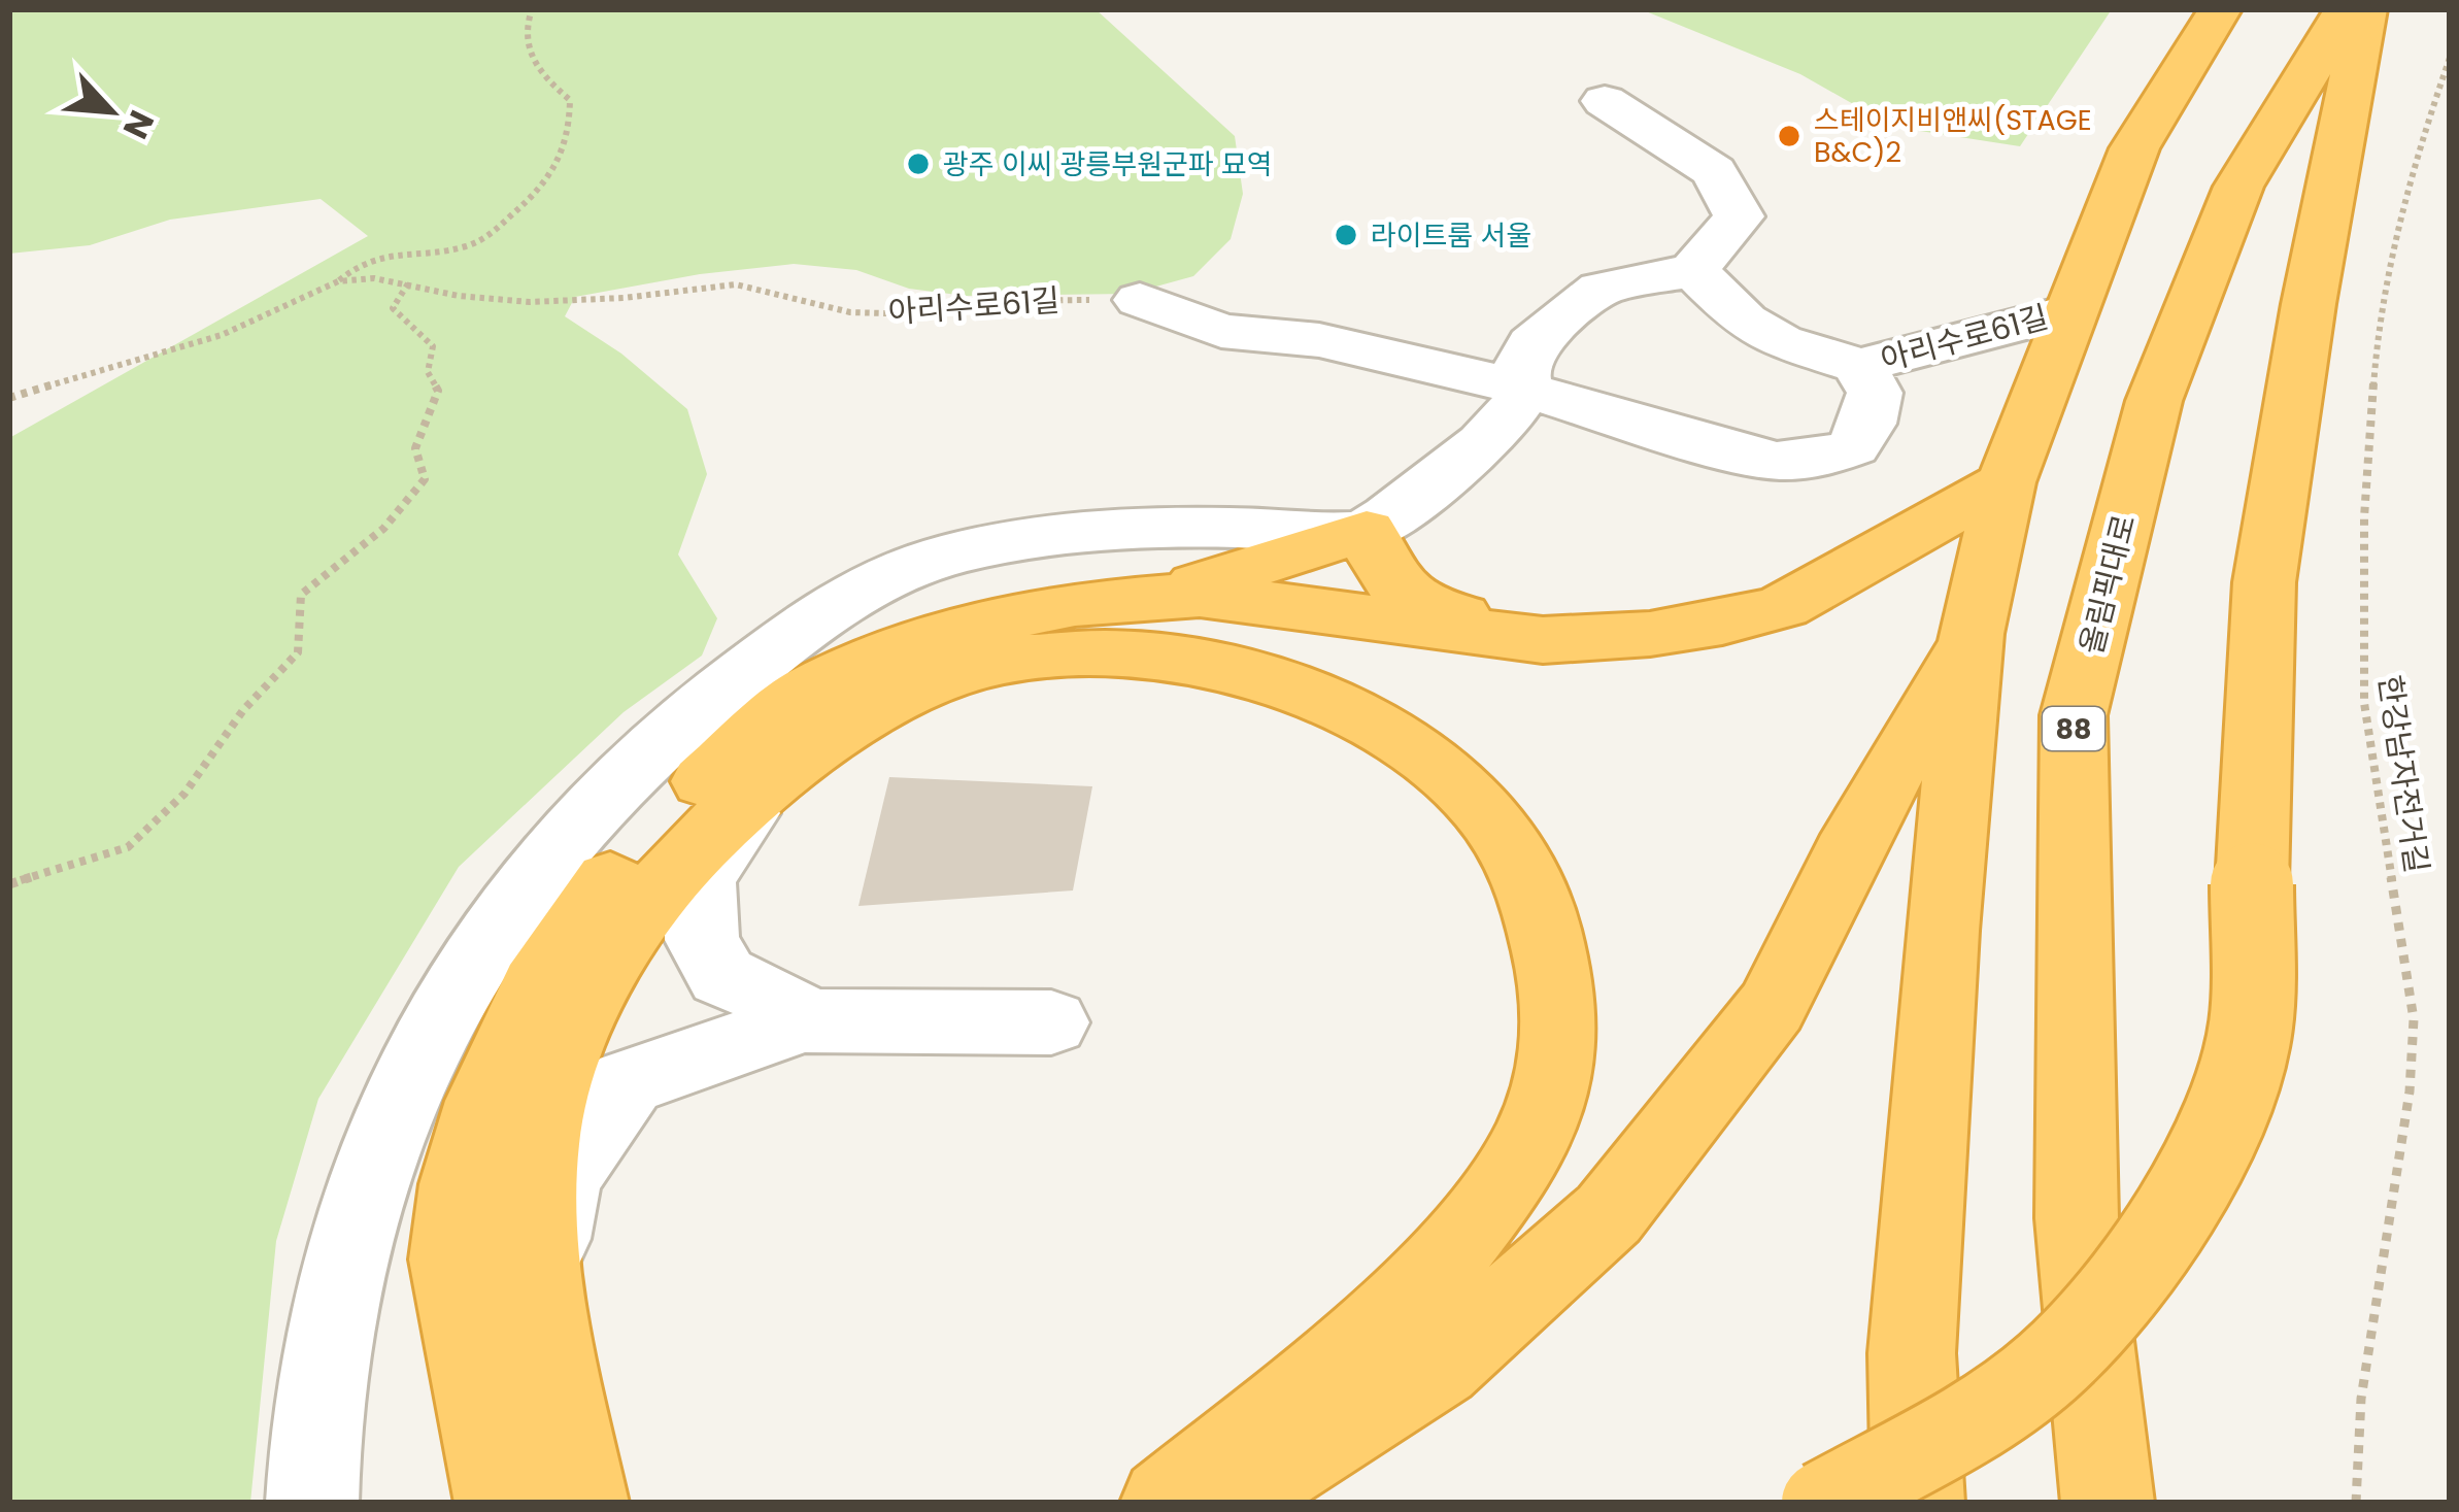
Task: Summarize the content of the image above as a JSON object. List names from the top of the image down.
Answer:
{
  "streets": {
    "highway": ["올림픽대로", "88"],
    "lane": ["아리수로61길"],
    "path": ["한강남자전거길"]
  },
  "places": ["스테이지비앤씨(STAGE B&C)2", "광주 이씨 광릉부원군파 묘역", "라이트룸 서울"],
  "north": "bottom right"
}
